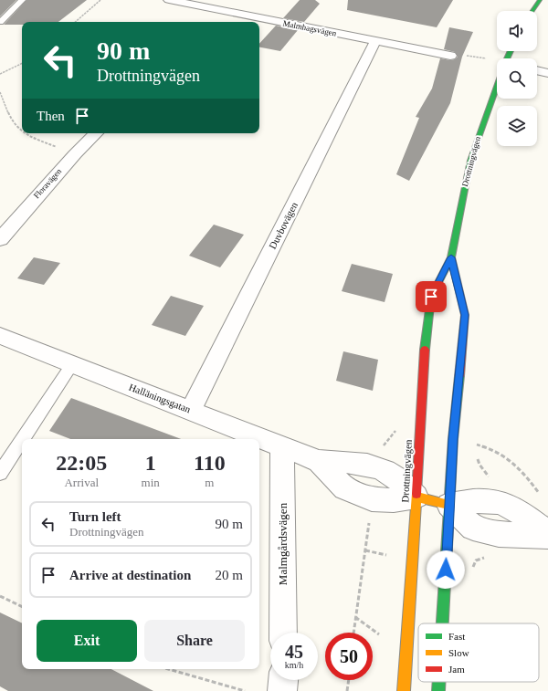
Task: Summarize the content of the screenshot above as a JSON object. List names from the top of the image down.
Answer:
{
  "streets": {
    "main road": ["Drottningvägen"],
    "street": [
      "Malmhagsvägen",
      "Floravägen",
      "Duvbovägen",
      "Halläningsgatan",
      "Malmgårdsvägen"
    ]
  },
  "crossings": [
    ["Malmhagsvägen", "Duvbovägen"],
    ["Drottningvägen", "Halläningsgatan"],
    ["Duvbovägen", "Halläningsgatan"],
    ["Halläningsgatan", "Malmgårdsvägen"]
  ],
  "legend": ["Fast", "Slow", "Jam"],
  "page": {
    "turn": ["90 m", "Drottningvägen"],
    "then": "Then",
    "eta": [
      "22:05",
      "Arrival",
      "1",
      "min",
      "110",
      "m"
    ],
    "list": [
      {
        "name": "Turn left",
        "note": "Drottningvägen",
        "value": "90 m"
      },
      {
        "name": "Arrive at destination",
        "value": "20 m"
      }
    ],
    "buttons": ["Exit", "Share"],
    "speed": "45 km/h",
    "limit": "50"
  }
}
